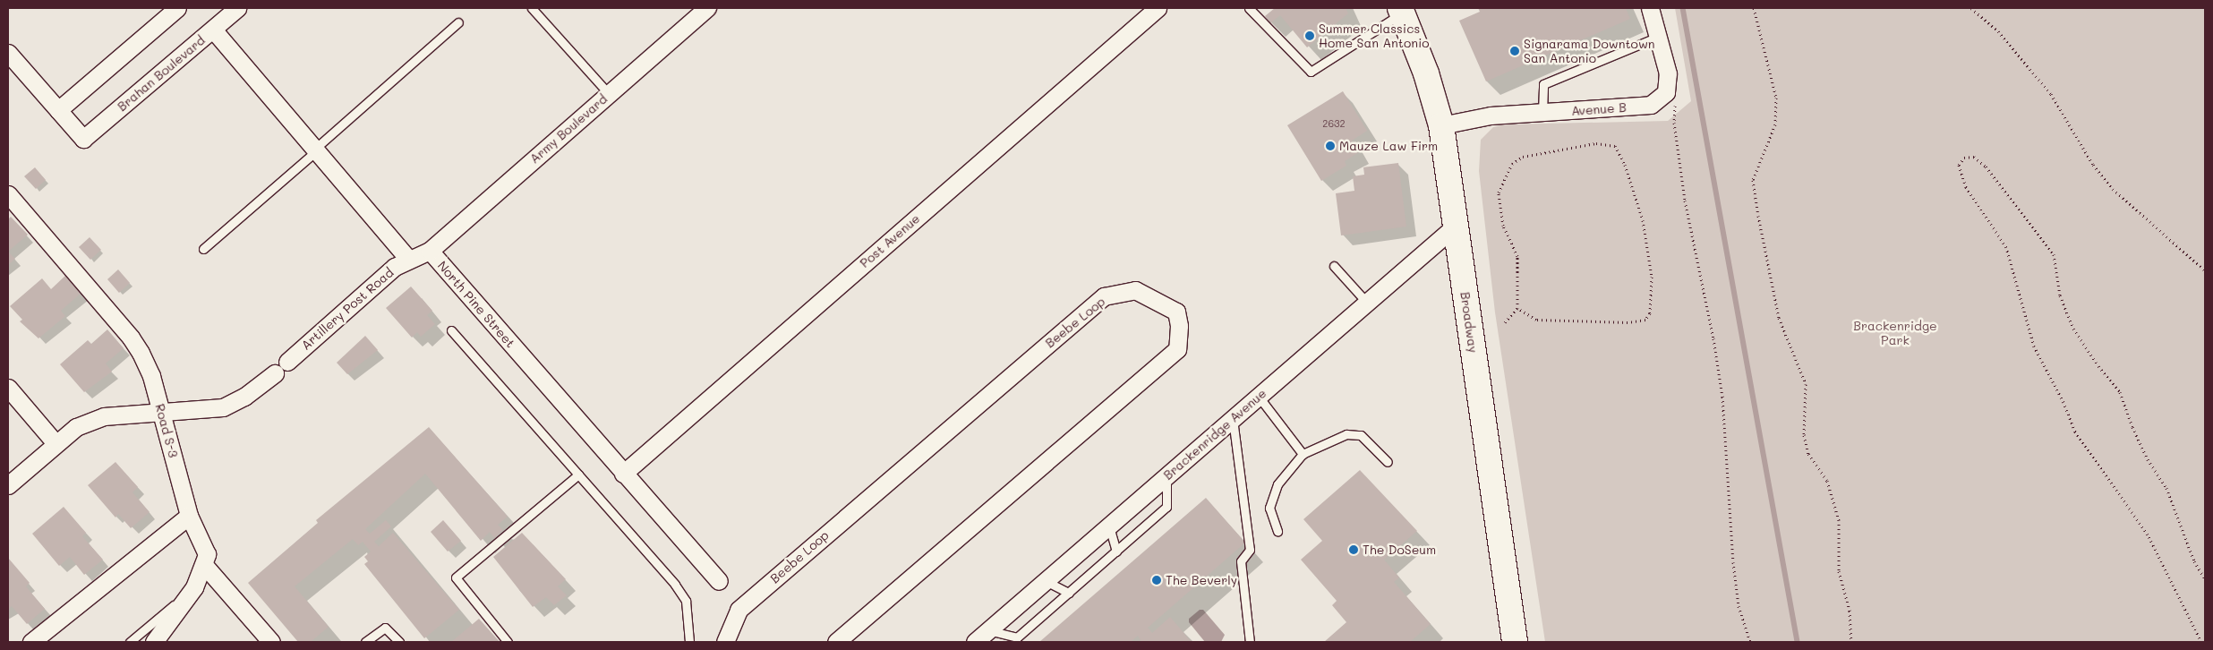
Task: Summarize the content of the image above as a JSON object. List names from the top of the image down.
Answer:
{
  "streets": {
    "main road": ["Broadway"],
    "street": [
      "Brahan Boulevard",
      "Avenue B",
      "Army Boulevard",
      "Post Avenue",
      "North Pine Street",
      "Artillery Post Road",
      "Beebe Loop",
      "Road S-3",
      "Brackenridge Avenue"
    ]
  },
  "crossings": [
    ["Avenue B", "Broadway"],
    ["Army Boulevard", "North Pine Street"],
    ["Post Avenue", "North Pine Street"],
    ["North Pine Street", "Artillery Post Road"],
    ["Broadway", "Brackenridge Avenue"]
  ],
  "parks": ["Brackenridge Park"],
  "places": [
    "Summer Classics Home San Antonio",
    "Signarama Downtown San Antonio",
    "Mauze Law Firm",
    "The DoSeum",
    "The Beverly"
  ],
  "house_numbers": ["2632"]
}
